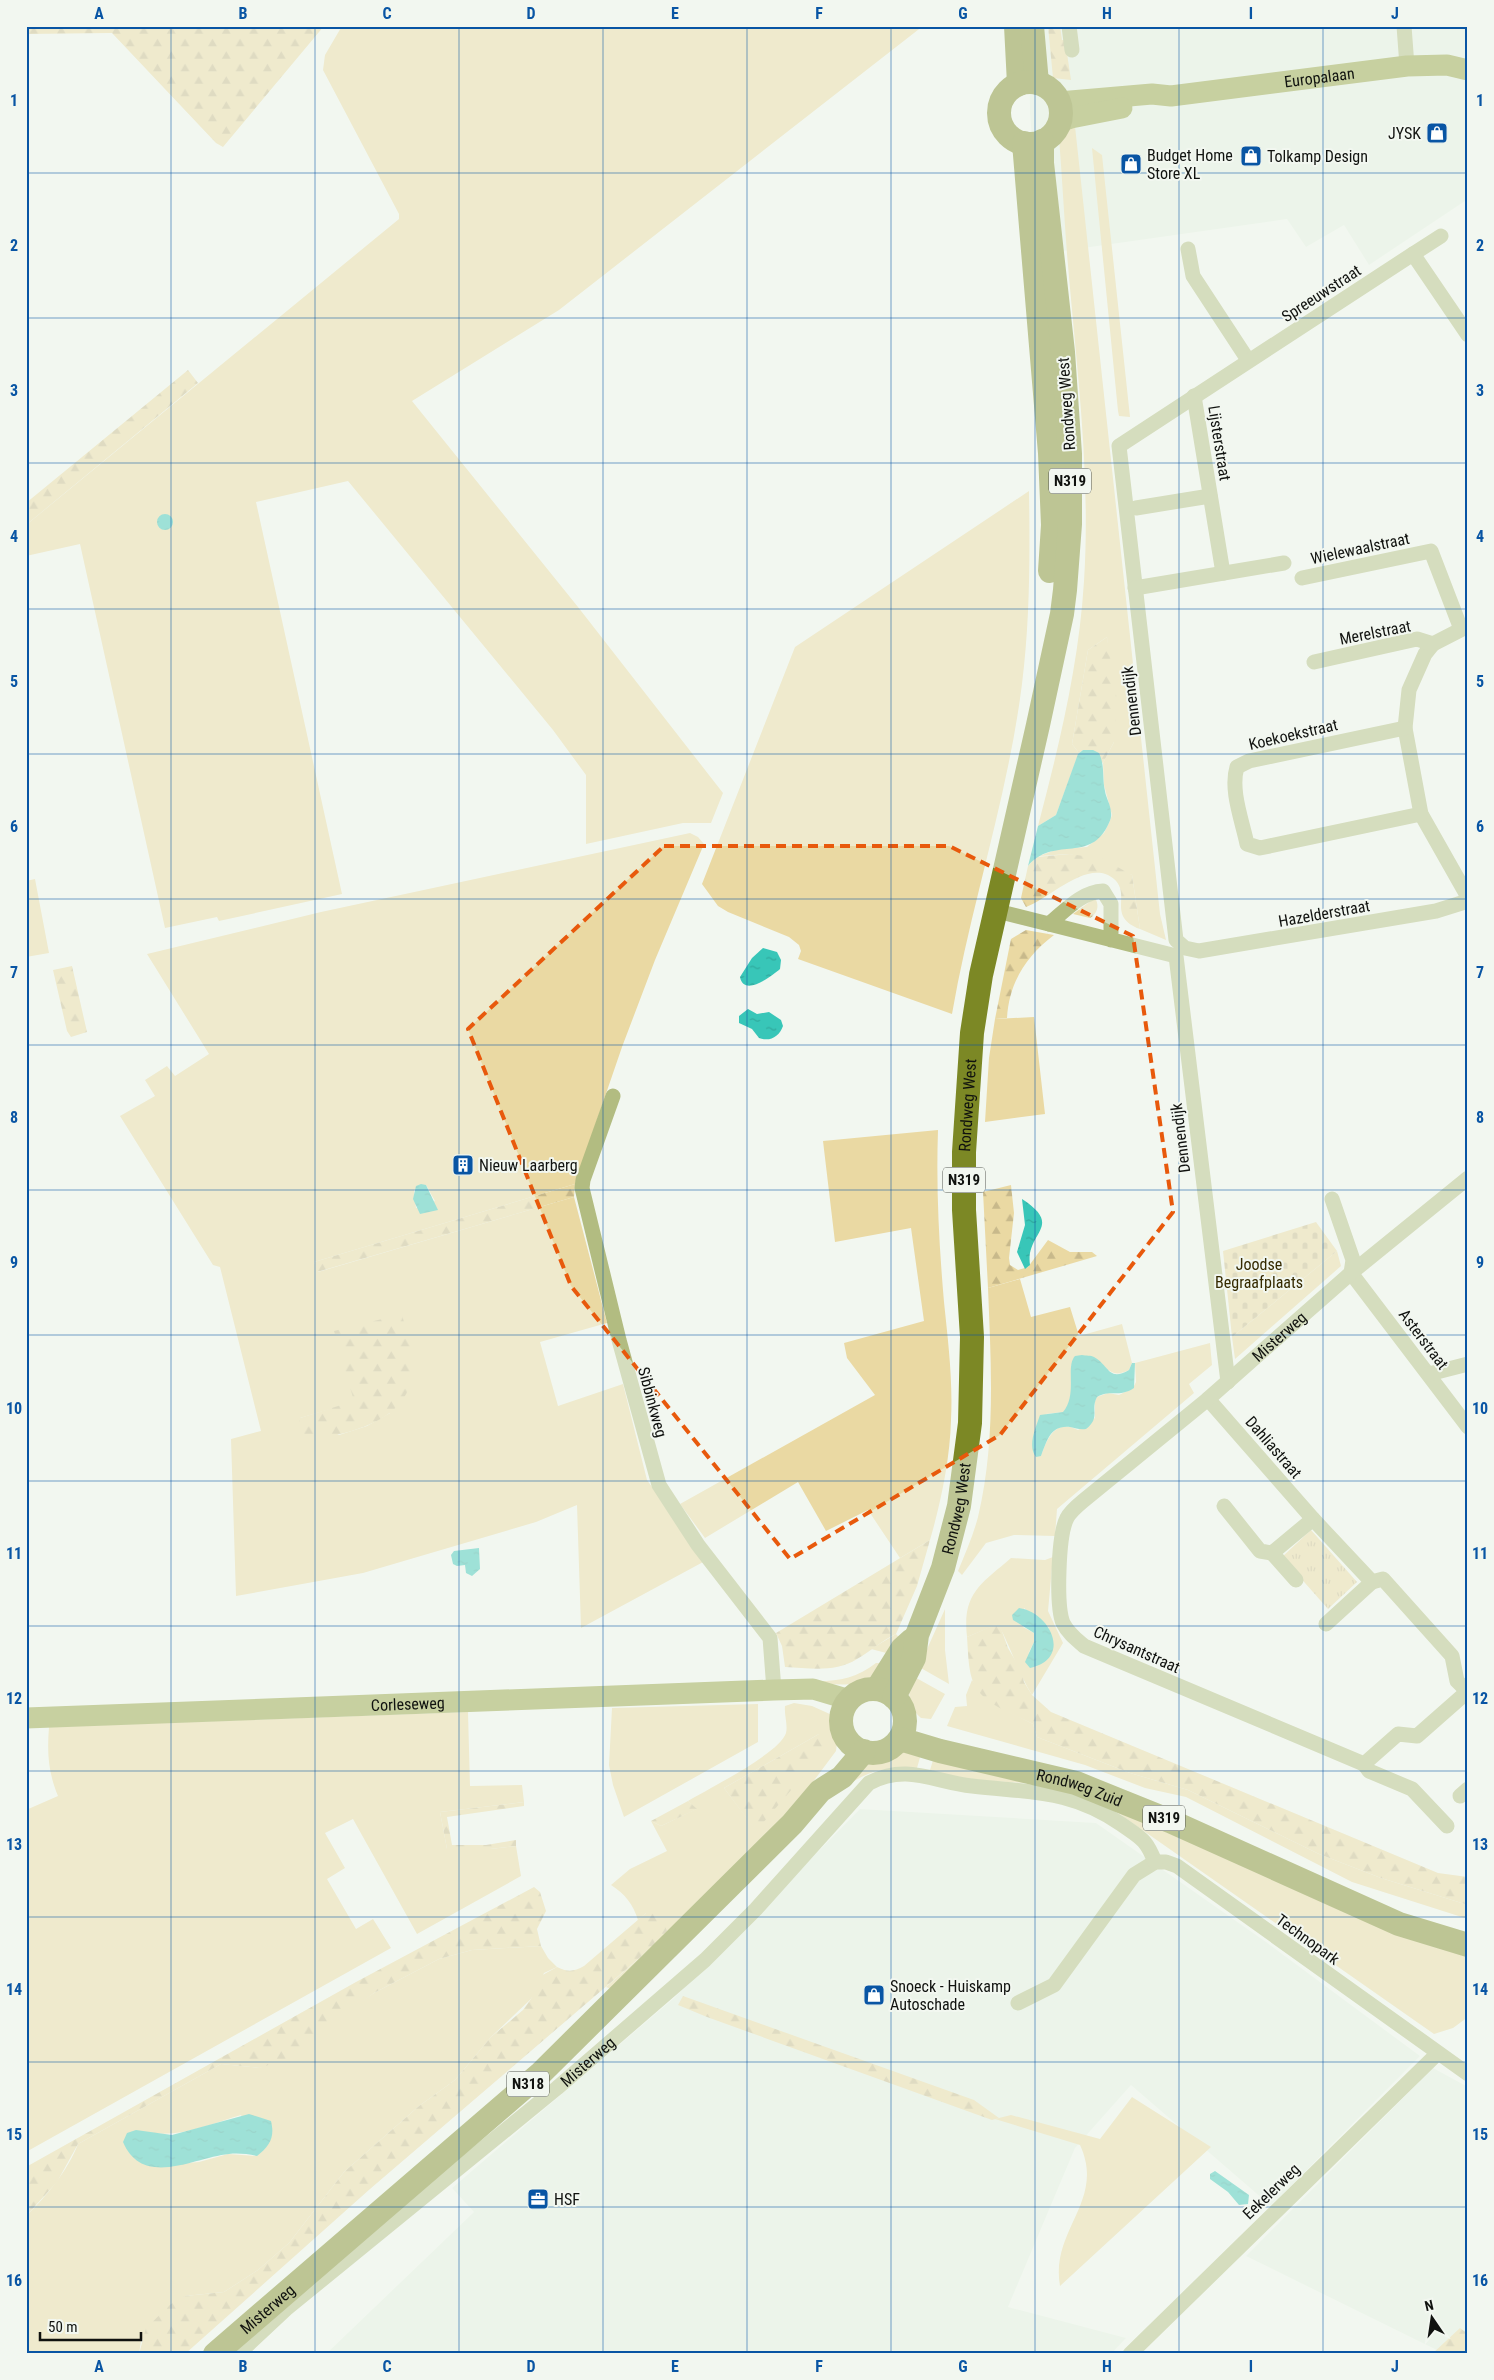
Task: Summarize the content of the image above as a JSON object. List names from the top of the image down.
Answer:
{
  "streets": {
    "main road": [
      "Europalaan",
      "Rondweg West",
      "N319",
      "Misterweg",
      "Corleseweg",
      "Rondweg Zuid",
      "N318"
    ],
    "street": [
      "Spreeuwstraat",
      "Lijsterstraat",
      "Wielewaalstraat",
      "Merelstraat",
      "Dennendijk",
      "Koekoekstraat",
      "Hazelderstraat",
      "Asterstraat",
      "Sibbinkweg",
      "Dahliastraat",
      "Chrysantstraat",
      "Technopark",
      "Eekelerweg"
    ]
  },
  "crossings": [
    ["Europalaan", "Rondweg West"],
    ["Spreeuwstraat", "Lijsterstraat"],
    ["Spreeuwstraat", "Dennendijk"],
    ["Rondweg West", "Dennendijk"],
    ["Rondweg West", "Misterweg"],
    ["Rondweg West", "Corleseweg"],
    ["Rondweg West", "Rondweg Zuid"],
    ["Wielewaalstraat", "Merelstraat"],
    ["Dennendijk", "Hazelderstraat"],
    ["Dennendijk", "Misterweg"],
    ["Misterweg", "Asterstraat"],
    ["Misterweg", "Dahliastraat"],
    ["Misterweg", "Chrysantstraat"],
    ["Misterweg", "Corleseweg"],
    ["Misterweg", "Rondweg Zuid"],
    ["Misterweg", "Technopark"],
    ["Sibbinkweg", "Corleseweg"],
    ["Dahliastraat", "Chrysantstraat"],
    ["Corleseweg", "Rondweg Zuid"],
    ["Technopark", "Eekelerweg"]
  ],
  "parks": ["Joodse Begraafplaats"],
  "places": {
    "shop": [
      "JYSK",
      "Tolkamp Design",
      "Budget Home Store XL",
      "Snoeck - Huiskamp Autoschade"
    ],
    "building": ["Nieuw Laarberg"],
    "office": ["HSF"]
  },
  "scale_bar": "50 m",
  "north": "top",
  "grid": {
    "columns": [
      "A",
      "B",
      "C",
      "D",
      "E",
      "F",
      "G",
      "H",
      "I",
      "J"
    ],
    "rows": [
      "1",
      "2",
      "3",
      "4",
      "5",
      "6",
      "7",
      "8",
      "9",
      "10",
      "11",
      "12",
      "13",
      "14",
      "15",
      "16"
    ]
  }
}
